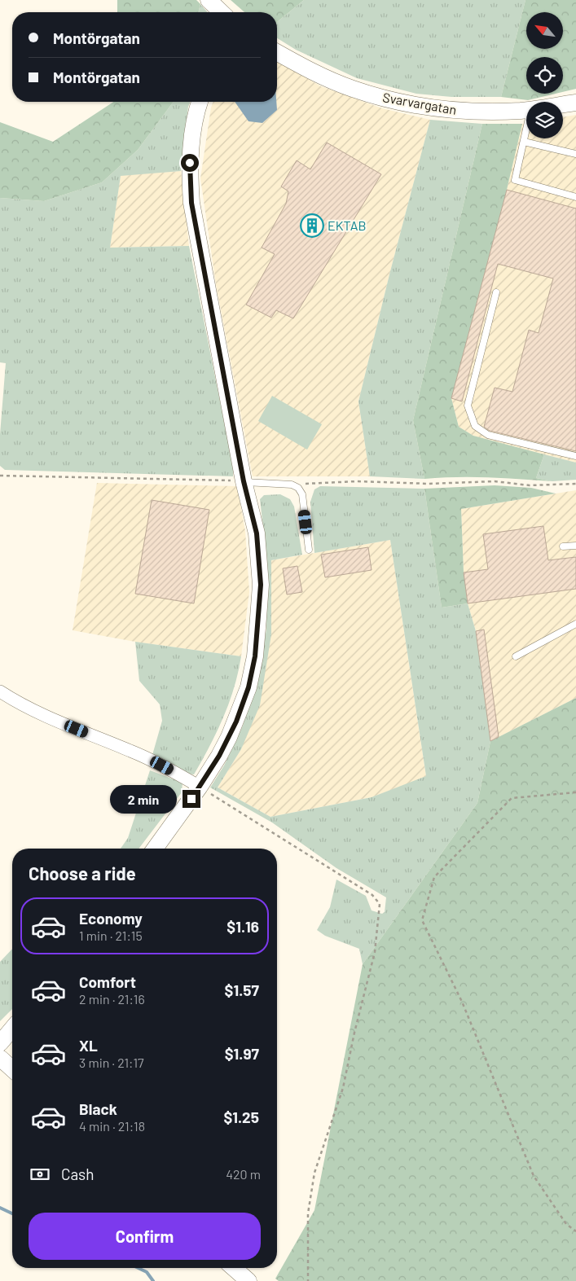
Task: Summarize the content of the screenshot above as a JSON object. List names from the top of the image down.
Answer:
{
  "streets": {
    "street": ["Svarvargatan"]
  },
  "places": {
    "building": ["EKTAB"]
  },
  "north": "top left",
  "page": {
    "banner": ["Montörgatan", "Montörgatan"],
    "bubble": "2 min",
    "heading": "Choose a ride",
    "list": [
      {
        "name": "Economy",
        "note": "1 min · 21:15",
        "value": "$1.16"
      },
      {
        "name": "Comfort",
        "note": "2 min · 21:16",
        "value": "$1.57"
      },
      {
        "name": "XL",
        "note": "3 min · 21:17",
        "value": "$1.97"
      },
      {
        "name": "Black",
        "note": "4 min · 21:18",
        "value": "$1.25"
      }
    ],
    "pay": ["Cash", "420 m"],
    "buttons": "Confirm"
  }
}
